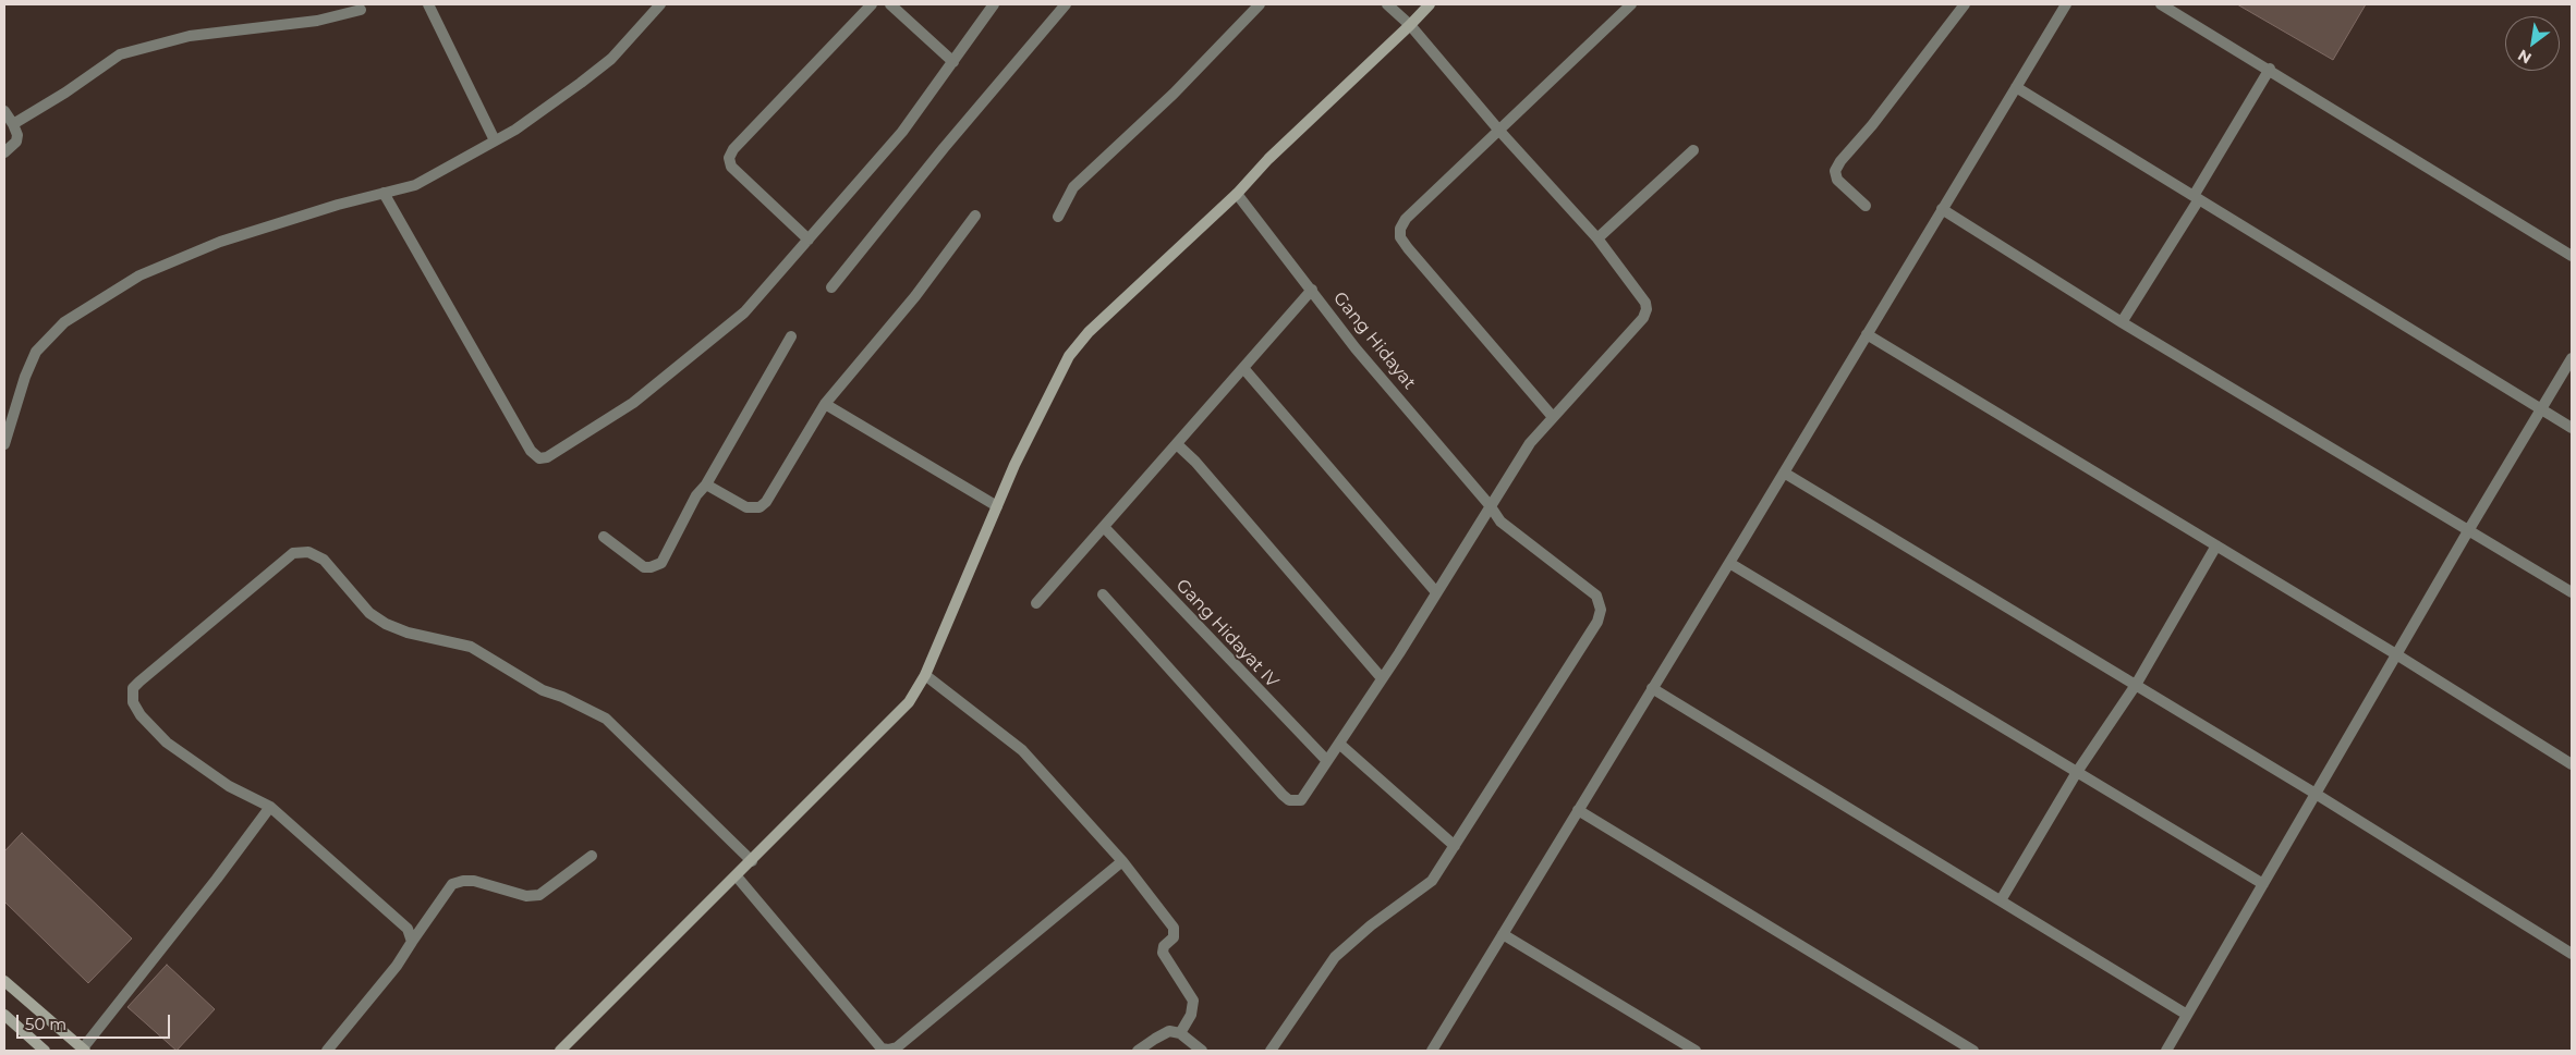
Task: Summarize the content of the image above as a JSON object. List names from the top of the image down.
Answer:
{
  "streets": {
    "street": ["Gang Hidayat", "Gang Hidayat IV"]
  },
  "scale_bar": "50 m",
  "north": "bottom left"
}
